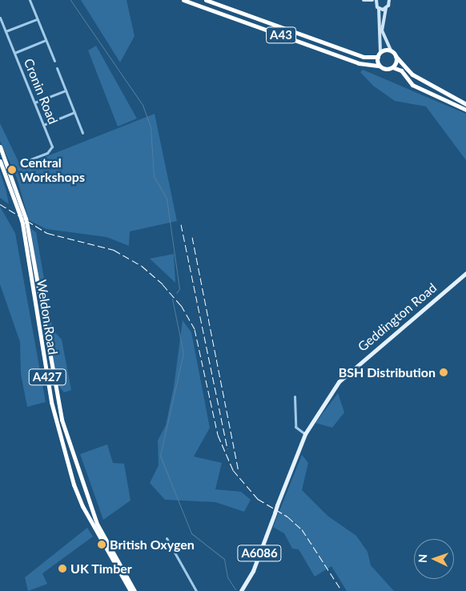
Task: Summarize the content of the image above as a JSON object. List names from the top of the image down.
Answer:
{
  "streets": {
    "highway": ["A43", "Weldon Road", "A427"],
    "main road": ["Geddington Road", "A6086"],
    "street": ["Cronin Road"]
  },
  "crossings": [
    ["Weldon Road", "A427"]
  ],
  "places": [
    "Central Workshops",
    "BSH Distribution",
    "British Oxygen",
    "UK Timber"
  ],
  "north": "left"
}
